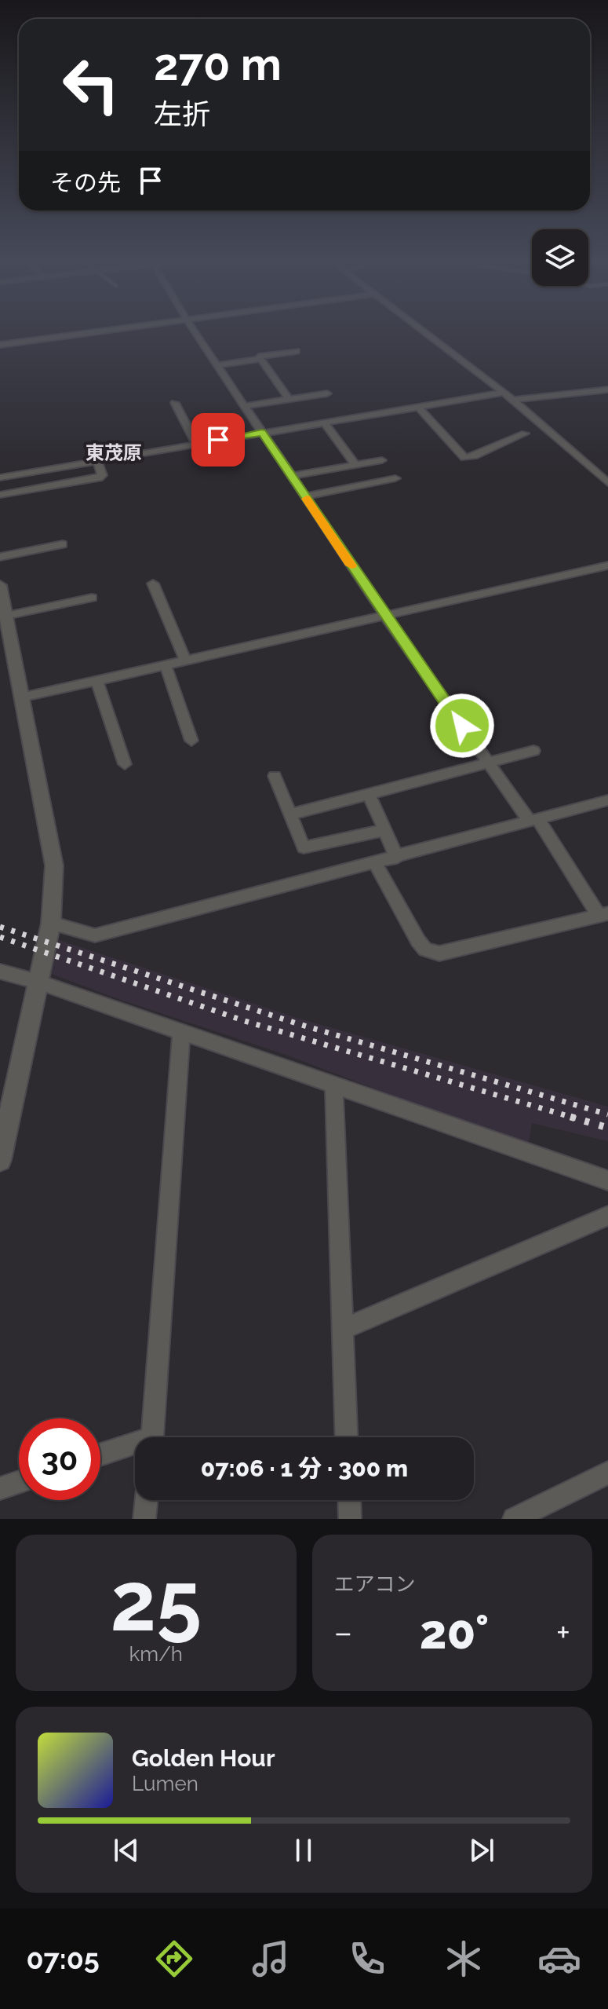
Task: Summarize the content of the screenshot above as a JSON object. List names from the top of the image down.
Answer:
{
  "districts": ["東茂原"],
  "page": {
    "turn": ["270 m", "左折"],
    "then": "その先",
    "limit": "30",
    "trip": "07:06 · 1 分 · 300 m",
    "tile": [
      ["25", "km/h"],
      "エアコン"
    ],
    "heat": ["−", "20°", "+"],
    "song": ["Golden Hour", "Lumen"],
    "tabs": "07:05"
  }
}
